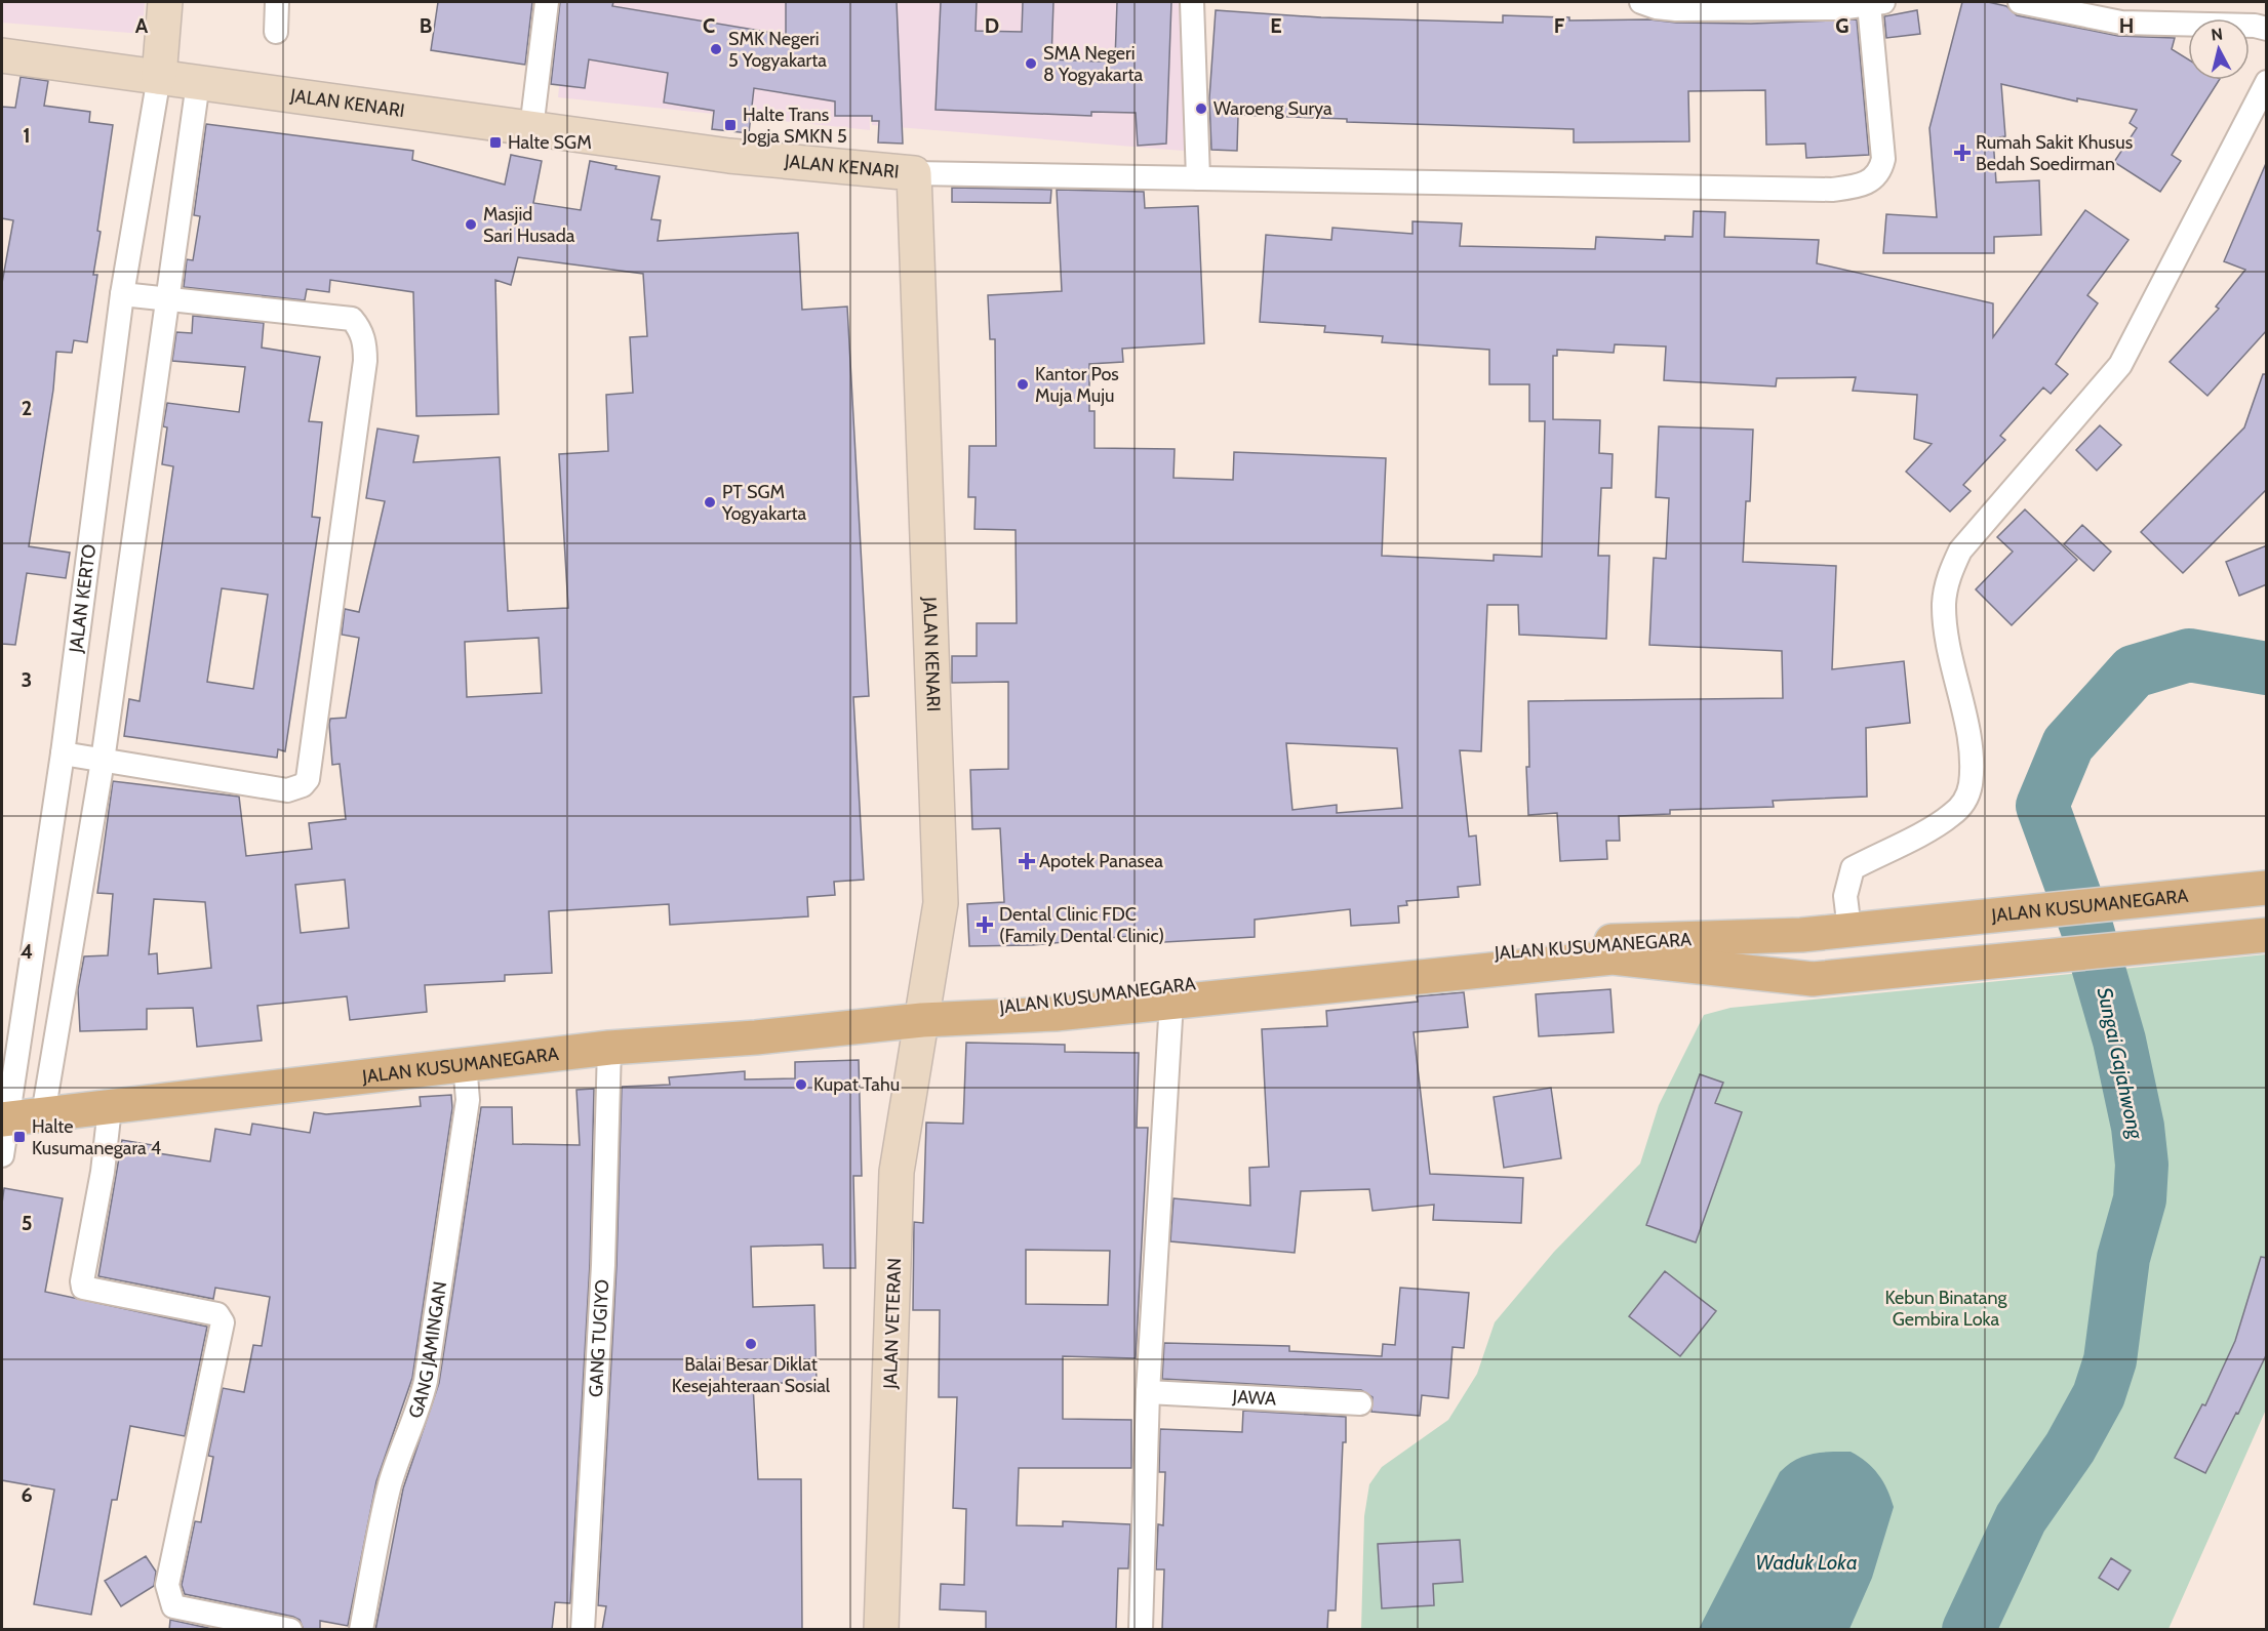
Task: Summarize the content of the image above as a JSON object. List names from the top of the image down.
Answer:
{
  "streets": {
    "main road": ["JALAN KENARI", "JALAN KUSUMANEGARA", "JALAN VETERAN"],
    "street": [
      "JALAN KERTO",
      "GANG TUGIYO",
      "GANG JAMINGAN",
      "JAWA"
    ]
  },
  "crossings": [
    ["JALAN KENARI", "JALAN KERTO"],
    ["JALAN KENARI", "JALAN KUSUMANEGARA"],
    ["JALAN KENARI", "JALAN VETERAN"],
    ["JALAN KERTO", "JALAN KUSUMANEGARA"],
    ["JALAN KUSUMANEGARA", "JALAN VETERAN"],
    ["JALAN KUSUMANEGARA", "GANG TUGIYO"],
    ["JALAN KUSUMANEGARA", "GANG JAMINGAN"]
  ],
  "water": ["Sungai Gajahwong", "Waduk Loka"],
  "parks": ["Kebun Binatang Gembira Loka"],
  "places": {
    "other": [
      "SMK Negeri 5 Yogyakarta",
      "SMA Negeri 8 Yogyakarta",
      "Waroeng Surya",
      "Masjid Sari Husada",
      "Kantor Pos Muja Muju",
      "PT SGM Yogyakarta",
      "Kupat Tahu",
      "Balai Besar Diklat Kesejahteraan Sosial"
    ],
    "transit": ["Halte Trans Jogja SMKN 5", "Halte SGM", "Halte Kusumanegara 4"],
    "health": ["Rumah Sakit Khusus Bedah Soedirman", "Apotek Panasea", "Dental Clinic FDC (Family Dental Clinic)"]
  },
  "north": "top",
  "grid": {
    "columns": [
      "A",
      "B",
      "C",
      "D",
      "E",
      "F",
      "G",
      "H"
    ],
    "rows": [
      "1",
      "2",
      "3",
      "4",
      "5",
      "6"
    ]
  }
}
